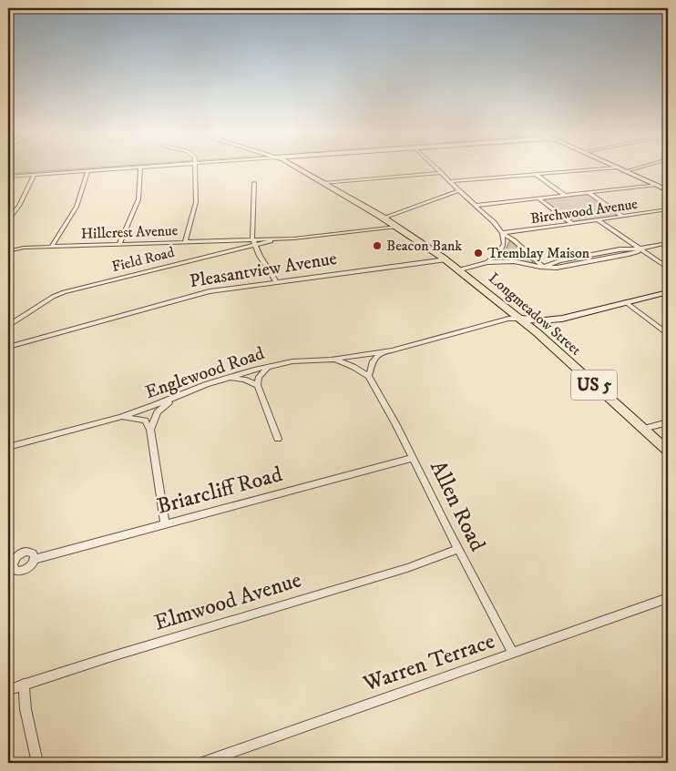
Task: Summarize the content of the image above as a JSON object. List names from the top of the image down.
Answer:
{
  "streets": {
    "main road": ["Longmeadow Street", "US 5"],
    "street": [
      "Birchwood Avenue",
      "Hillcrest Avenue",
      "Field Road",
      "Pleasantview Avenue",
      "Englewood Road",
      "Briarcliff Road",
      "Allen Road",
      "Elmwood Avenue",
      "Warren Terrace"
    ]
  },
  "crossings": [
    ["Hillcrest Avenue", "Field Road"],
    ["Field Road", "Longmeadow Street"],
    ["Pleasantview Avenue", "Longmeadow Street"],
    ["Longmeadow Street", "Englewood Road"],
    ["Briarcliff Road", "Allen Road"],
    ["Allen Road", "Elmwood Avenue"],
    ["Allen Road", "Warren Terrace"]
  ],
  "places": ["Beacon Bank", "Tremblay Maison"]
}
